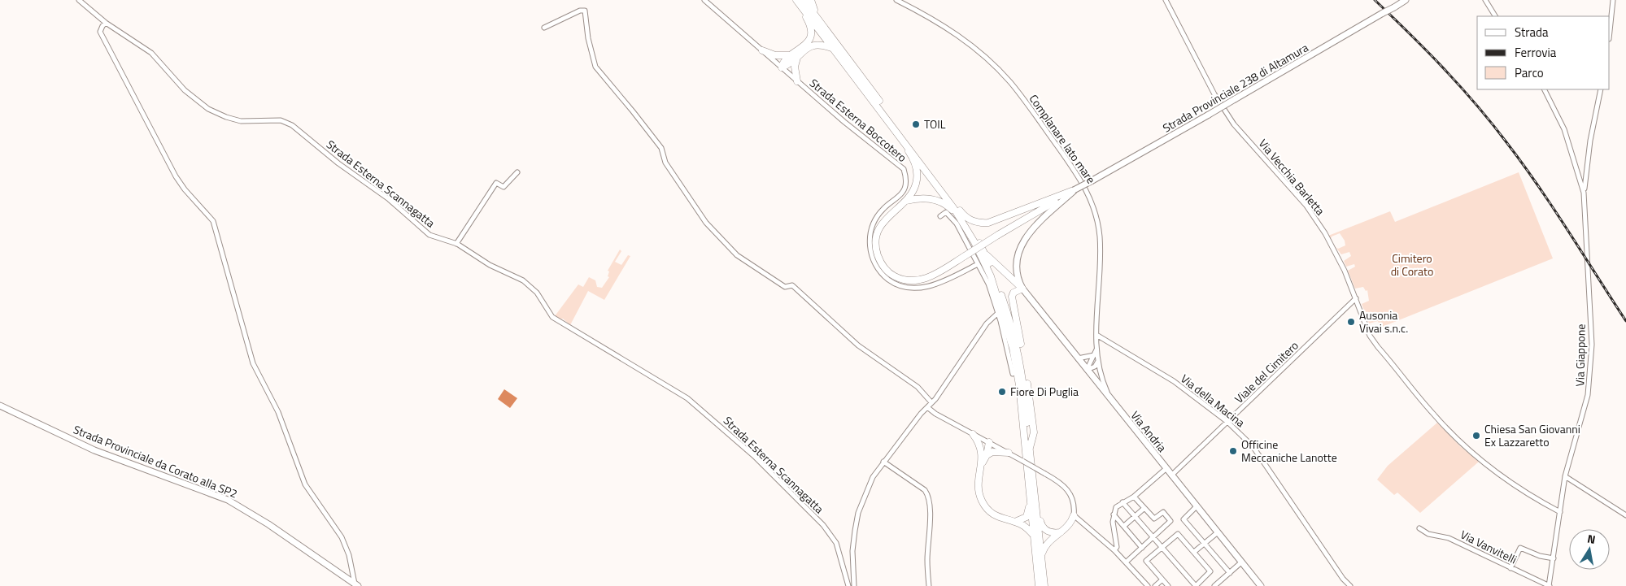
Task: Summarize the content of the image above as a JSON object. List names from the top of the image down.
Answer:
{
  "streets": {
    "main road": ["Strada Provinciale 238 di Altamura", "Via Andria", "Strada Provinciale da Corato alla SP2"],
    "street": [
      "Strada Esterna Boccotero",
      "Complanare lato mare",
      "Via Vecchia Barletta",
      "Strada Esterna Scannagatta",
      "Via Giappone",
      "Viale del Cimitero",
      "Via della Macina",
      "Via Vanvitelli"
    ]
  },
  "crossings": [
    ["Strada Provinciale 238 di Altamura", "Via Andria"],
    ["Complanare lato mare", "Via della Macina"],
    ["Via Vecchia Barletta", "Via Giappone"],
    ["Via Vecchia Barletta", "Viale del Cimitero"],
    ["Via Giappone", "Via Vanvitelli"],
    ["Viale del Cimitero", "Via della Macina"],
    ["Viale del Cimitero", "Via Andria"]
  ],
  "parks": ["Cimitero di Corato"],
  "places": [
    "TOIL",
    "Ausonia Vivai s.n.c.",
    "Fiore Di Puglia",
    "Chiesa San Giovanni Ex Lazzaretto",
    "Officine Meccaniche Lanotte"
  ],
  "legend": ["Strada", "Ferrovia", "Parco"],
  "north": "top"
}
